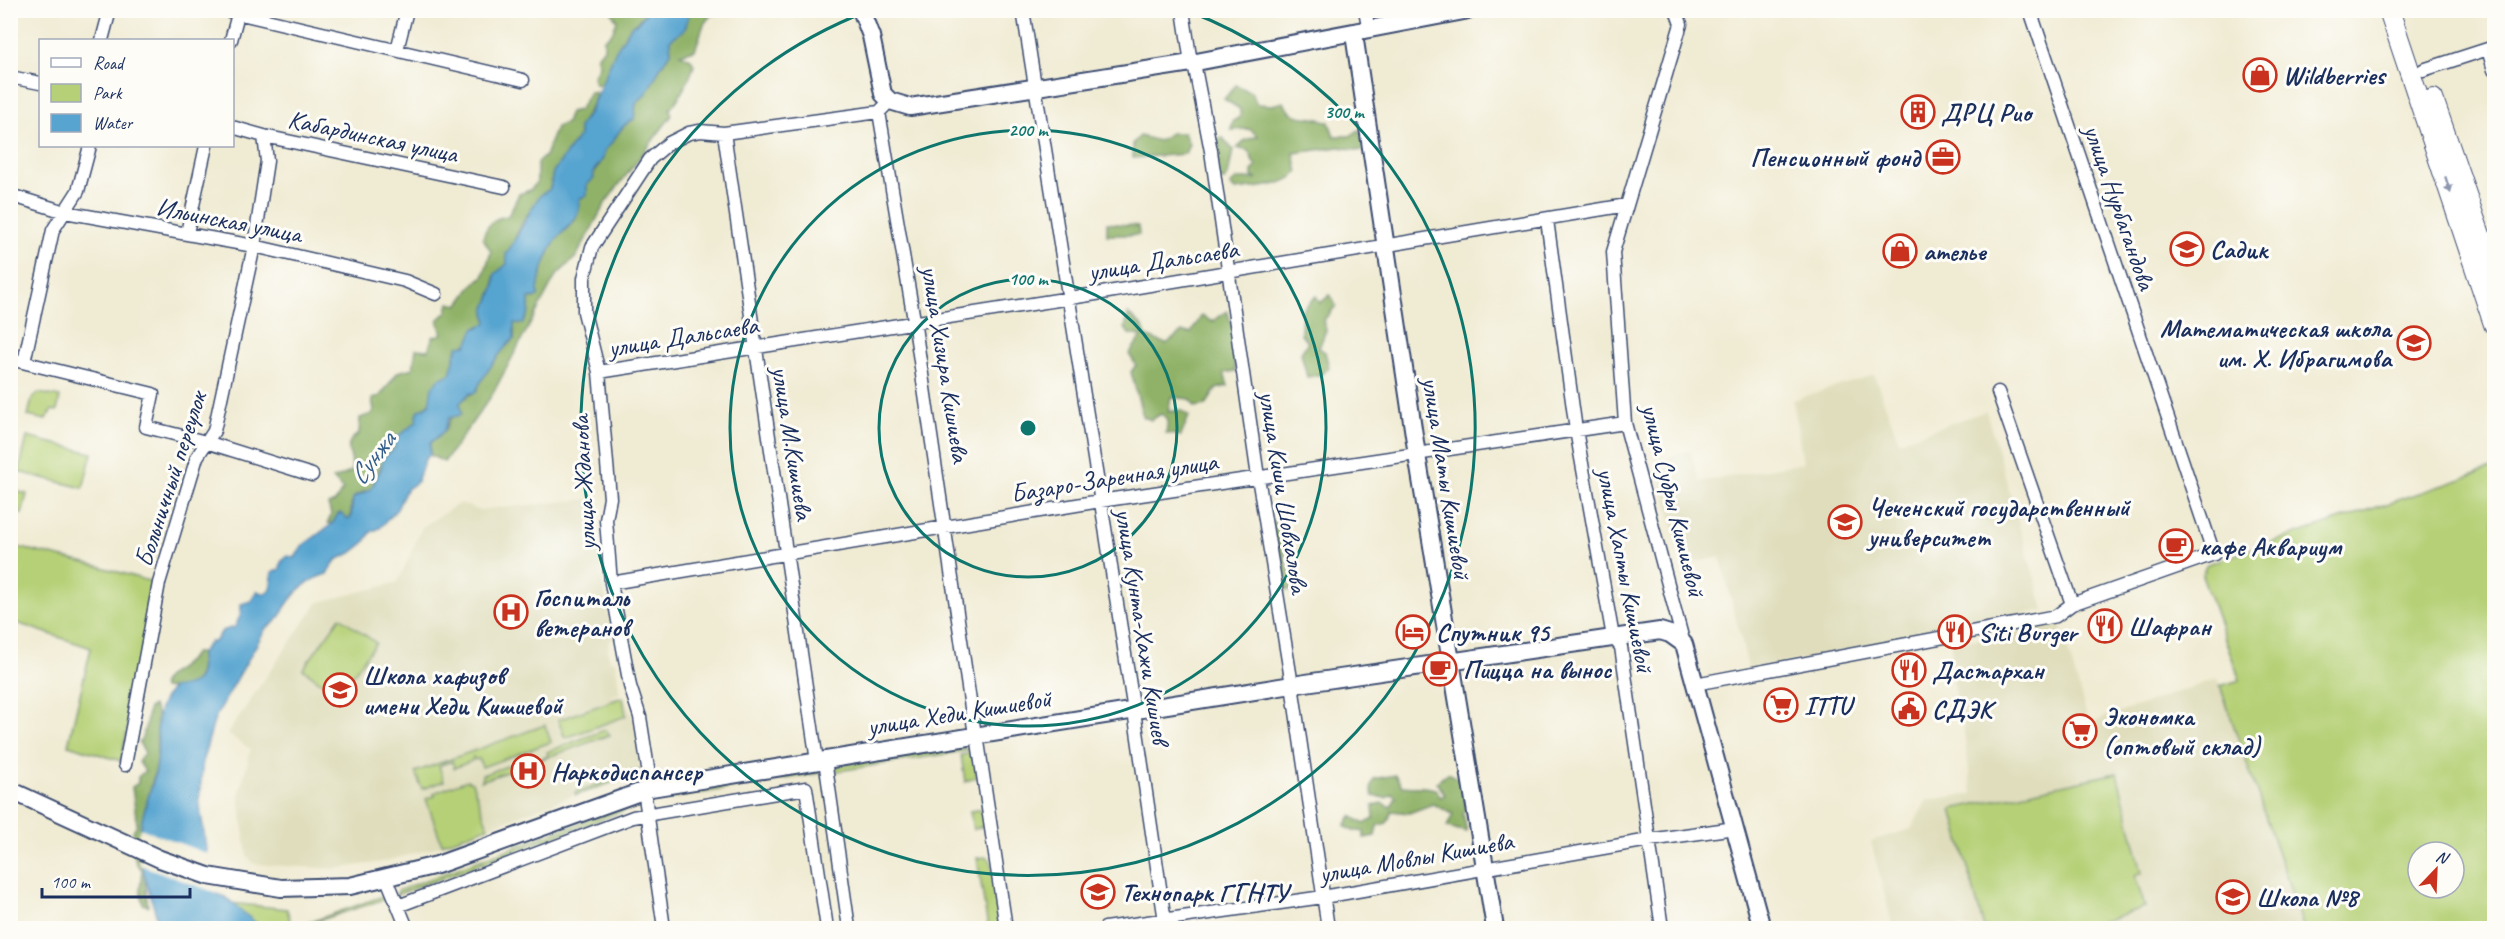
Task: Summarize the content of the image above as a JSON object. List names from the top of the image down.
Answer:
{
  "streets": {
    "street": [
      "Кабардинская улица",
      "улица Нурбагандова",
      "Ильинская улица",
      "улица Дальсаева",
      "улица Хизира Кишиева",
      "улица М.Кишиева",
      "Базаро-Заречная улица",
      "улица Маты Кишиевой",
      "Больничный переулок",
      "улица Жданова",
      "улица Киши Шовхалова",
      "улица Субры Кишиевой",
      "улица Хапты Кишиевой",
      "улица Кунта-Хажи Кишиев",
      "улица Хеди Кишиевой",
      "улица Мовлы Кишиева"
    ]
  },
  "crossings": [
    ["Кабардинская улица", "Больничный переулок"],
    ["Ильинская улица", "Больничный переулок"],
    ["улица Дальсаева", "улица Хизира Кишиева"],
    ["улица Дальсаева", "улица М.Кишиева"],
    ["улица Дальсаева", "улица Маты Кишиевой"],
    ["улица Дальсаева", "улица Жданова"],
    ["улица Дальсаева", "улица Киши Шовхалова"],
    ["улица Дальсаева", "улица Субры Кишиевой"],
    ["улица Дальсаева", "улица Хапты Кишиевой"],
    ["улица Дальсаева", "улица Кунта-Хажи Кишиев"],
    ["улица Хизира Кишиева", "Базаро-Заречная улица"],
    ["улица Хизира Кишиева", "улица Хеди Кишиевой"],
    ["улица М.Кишиева", "Базаро-Заречная улица"],
    ["улица М.Кишиева", "улица Жданова"],
    ["улица М.Кишиева", "улица Хеди Кишиевой"],
    ["Базаро-Заречная улица", "улица Маты Кишиевой"],
    ["Базаро-Заречная улица", "улица Жданова"],
    ["Базаро-Заречная улица", "улица Киши Шовхалова"],
    ["Базаро-Заречная улица", "улица Субры Кишиевой"],
    ["Базаро-Заречная улица", "улица Хапты Кишиевой"],
    ["Базаро-Заречная улица", "улица Кунта-Хажи Кишиев"],
    ["улица Маты Кишиевой", "улица Хеди Кишиевой"],
    ["улица Маты Кишиевой", "улица Мовлы Кишиева"],
    ["улица Жданова", "улица Хеди Кишиевой"],
    ["улица Киши Шовхалова", "улица Хеди Кишиевой"],
    ["улица Киши Шовхалова", "улица Мовлы Кишиева"],
    ["улица Субры Кишиевой", "улица Хеди Кишиевой"],
    ["улица Субры Кишиевой", "улица Мовлы Кишиева"],
    ["улица Хапты Кишиевой", "улица Хеди Кишиевой"],
    ["улица Хапты Кишиевой", "улица Мовлы Кишиева"],
    ["улица Кунта-Хажи Кишиев", "улица Хеди Кишиевой"],
    ["улица Кунта-Хажи Кишиев", "улица Мовлы Кишиева"]
  ],
  "water": ["Сунжа"],
  "places": {
    "shop": ["Wildberries", "ателье"],
    "building": ["ДРЦ Рио"],
    "office": ["Пенсионный фонд"],
    "school or university": [
      "Садик",
      "Математическая школа им. Х. Ибрагимова",
      "Чеченский государственный университет",
      "Школа хафизов имени Хеди Кишиевой",
      "Технопарк ГГНТУ",
      "Школа №8"
    ],
    "cafe": ["кафе Аквариум", "Пицца на вынос"],
    "hospital": ["Госпиталь ветеранов", "Наркодиспансер"],
    "restaurant": ["Шафран", "Siti Burger", "Дастархан"],
    "hotel": ["Спутник 95"],
    "supermarket": ["ITTU", "Экономка (оптовый склад)"],
    "public building": ["СДЭК"]
  },
  "legend": ["Road", "Park", "Water"],
  "scale_bar": "100 m",
  "north": "top right",
  "rings": ["300 m", "200 m", "100 m"]
}
